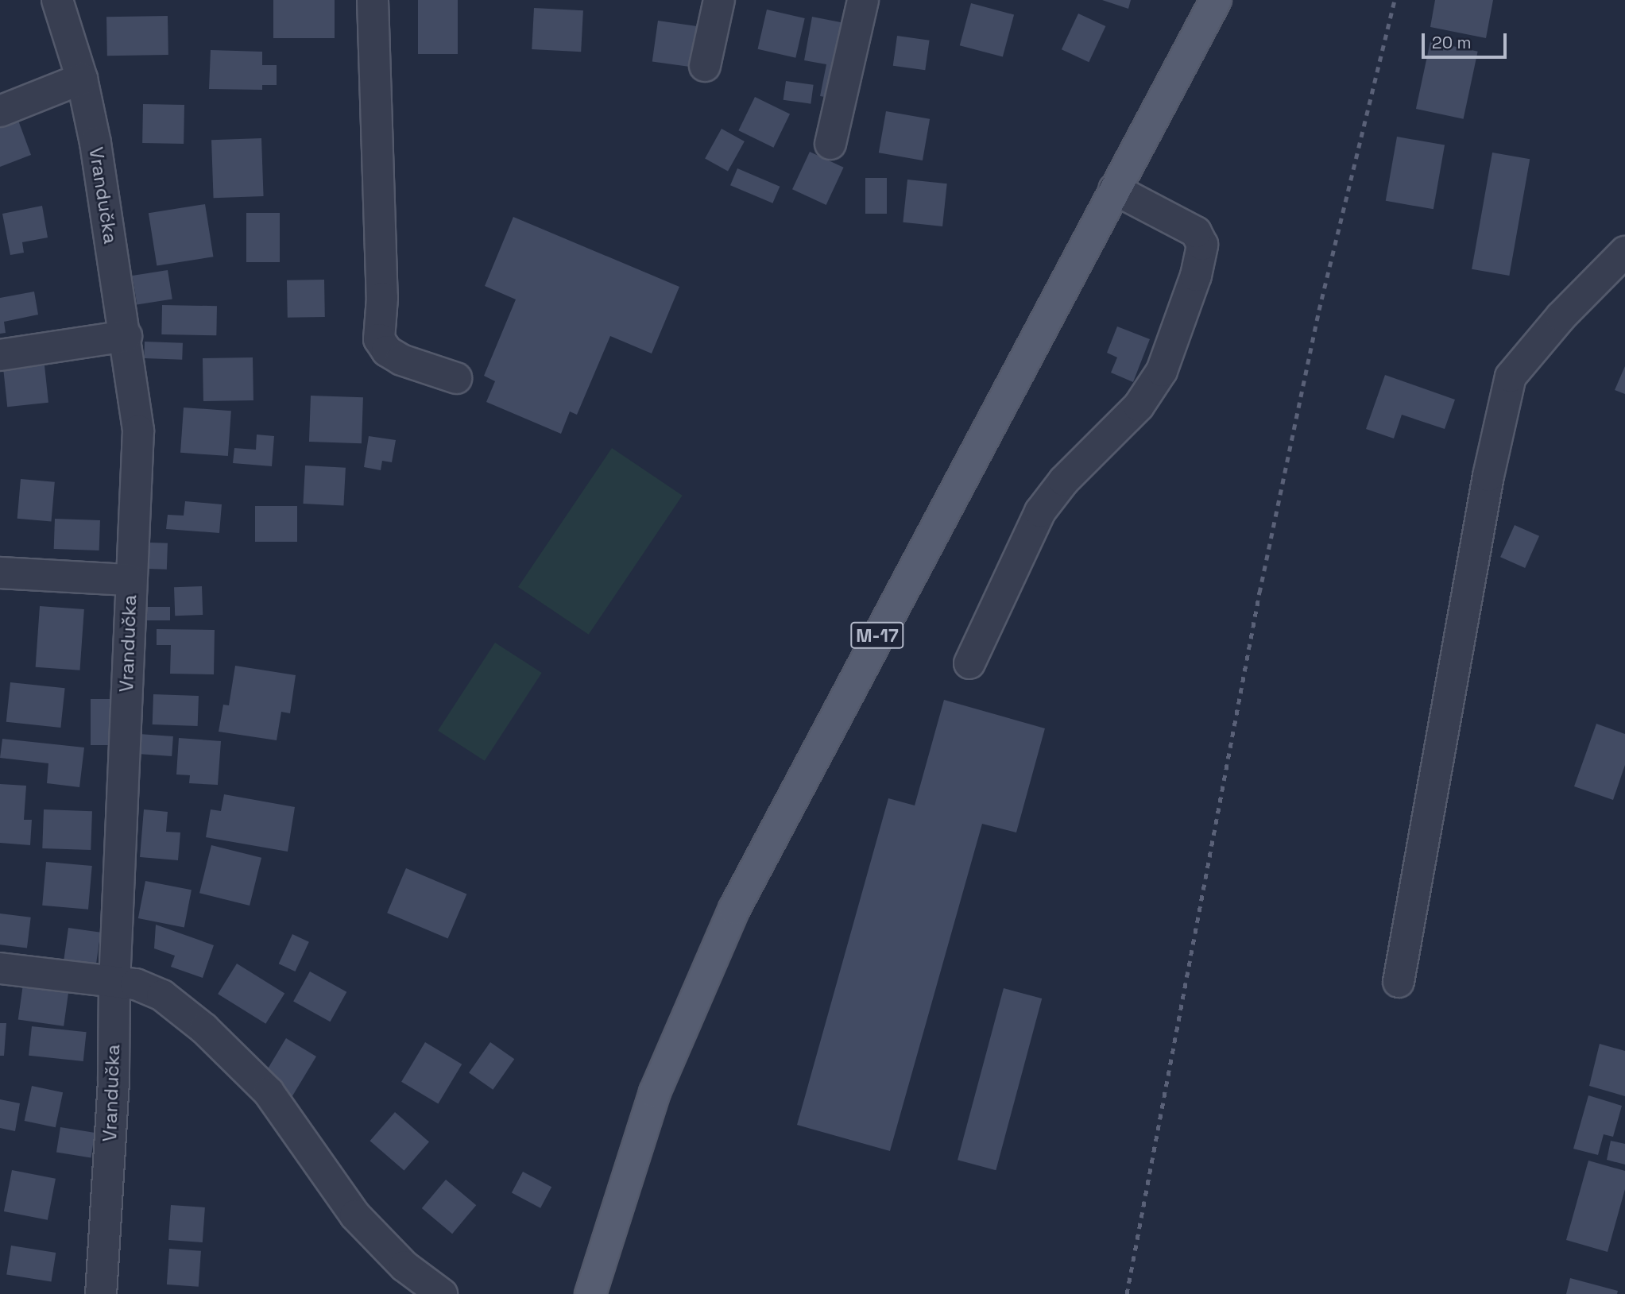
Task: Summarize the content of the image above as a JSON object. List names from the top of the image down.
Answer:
{
  "streets": {
    "main road": ["M-17"],
    "street": ["Vrandučka"]
  },
  "scale_bar": "20 m"
}
